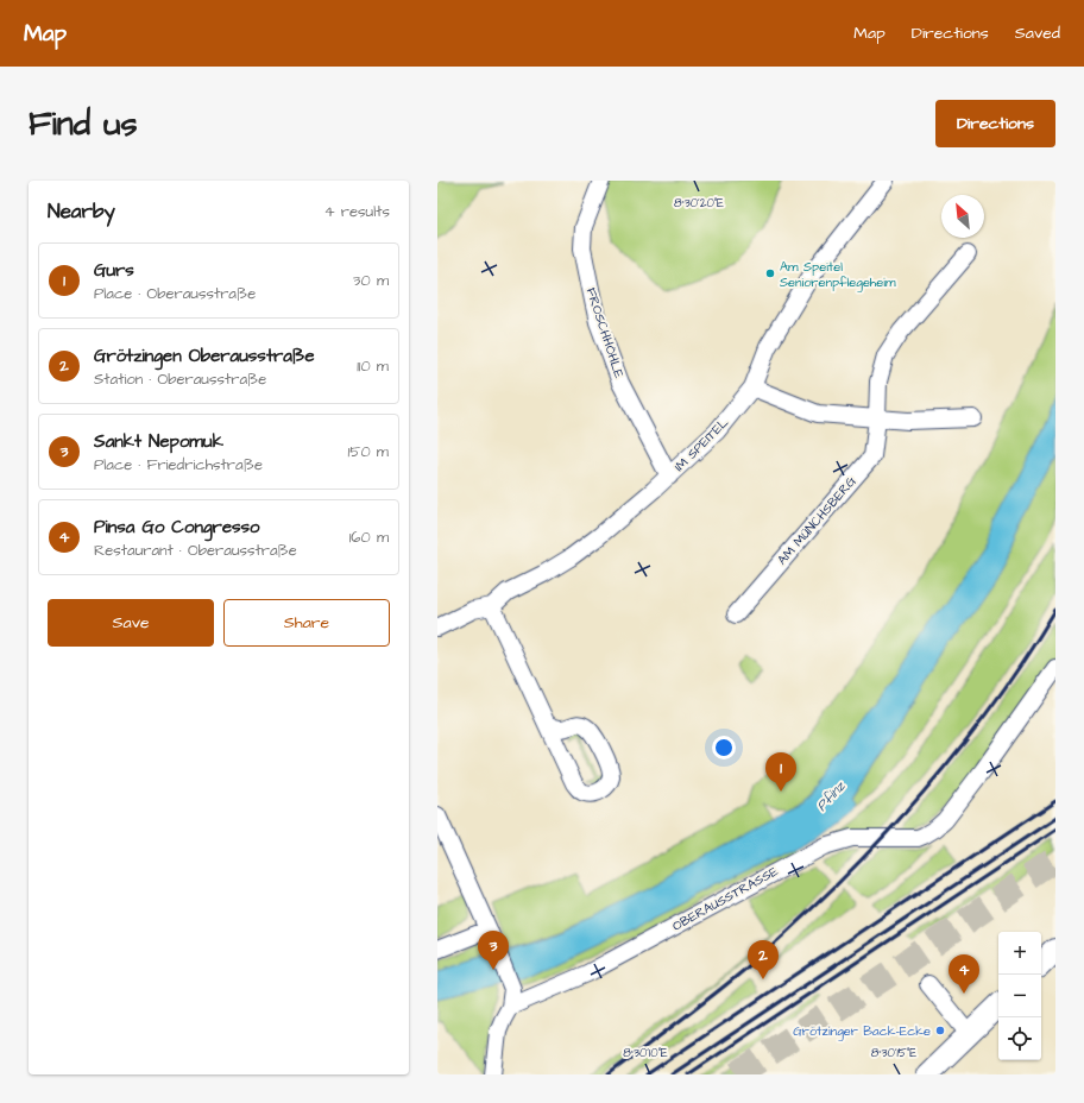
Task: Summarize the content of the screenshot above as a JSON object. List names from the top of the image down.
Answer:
{
  "streets": {
    "street": [
      "FROSCHHÖHLE",
      "IM SPEITEL",
      "AM MÜNCHSBERG",
      "OBERAUSSTRASSE"
    ]
  },
  "crossings": [
    ["FROSCHHÖHLE", "IM SPEITEL"]
  ],
  "water": ["Pfinz"],
  "places": ["Am Speitel Seniorenpflegeheim", "Grötzinger Back-Ecke"],
  "north": "top left",
  "page": {
    "header": "Map",
    "nav": ["Map", "Directions", "Saved"],
    "buttons": [
      "Directions",
      ["Save", "Share"]
    ],
    "title": "Find us",
    "heading": ["Nearby", "4 results"],
    "list": [
      {
        "mark": "1",
        "name": "Gurs",
        "note": "Place · Oberausstraße",
        "value": "30 m"
      },
      {
        "mark": "2",
        "name": "Grötzingen Oberausstraße",
        "note": "Station · Oberausstraße",
        "value": "110 m"
      },
      {
        "mark": "3",
        "name": "Sankt Nepomuk",
        "note": "Place · Friedrichstraße",
        "value": "150 m"
      },
      {
        "mark": "4",
        "name": "Pinsa Go Congresso",
        "note": "Restaurant · Oberausstraße",
        "value": "160 m"
      }
    ],
    "pins": [
      "1",
      "3",
      "2",
      "4"
    ],
    "map_buttons": ["+", "−"]
  },
  "coordinates": ["8°30'20\"E", "8°30'10\"E", "8°30'15\"E"]
}
